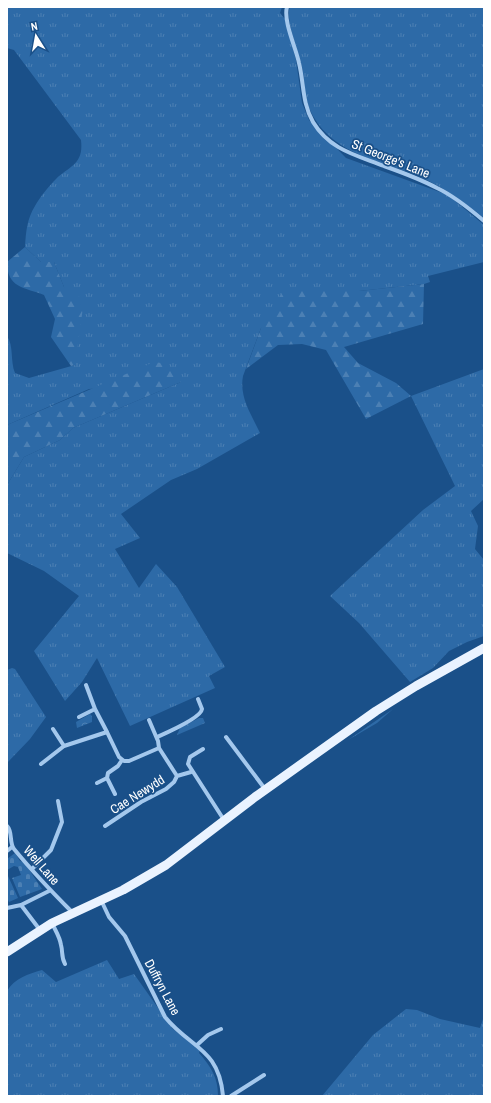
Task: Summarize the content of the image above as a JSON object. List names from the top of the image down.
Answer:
{
  "streets": {
    "street": [
      "St George's Lane",
      "Cae Newydd",
      "Well Lane",
      "Duffryn Lane"
    ]
  },
  "north": "top"
}
